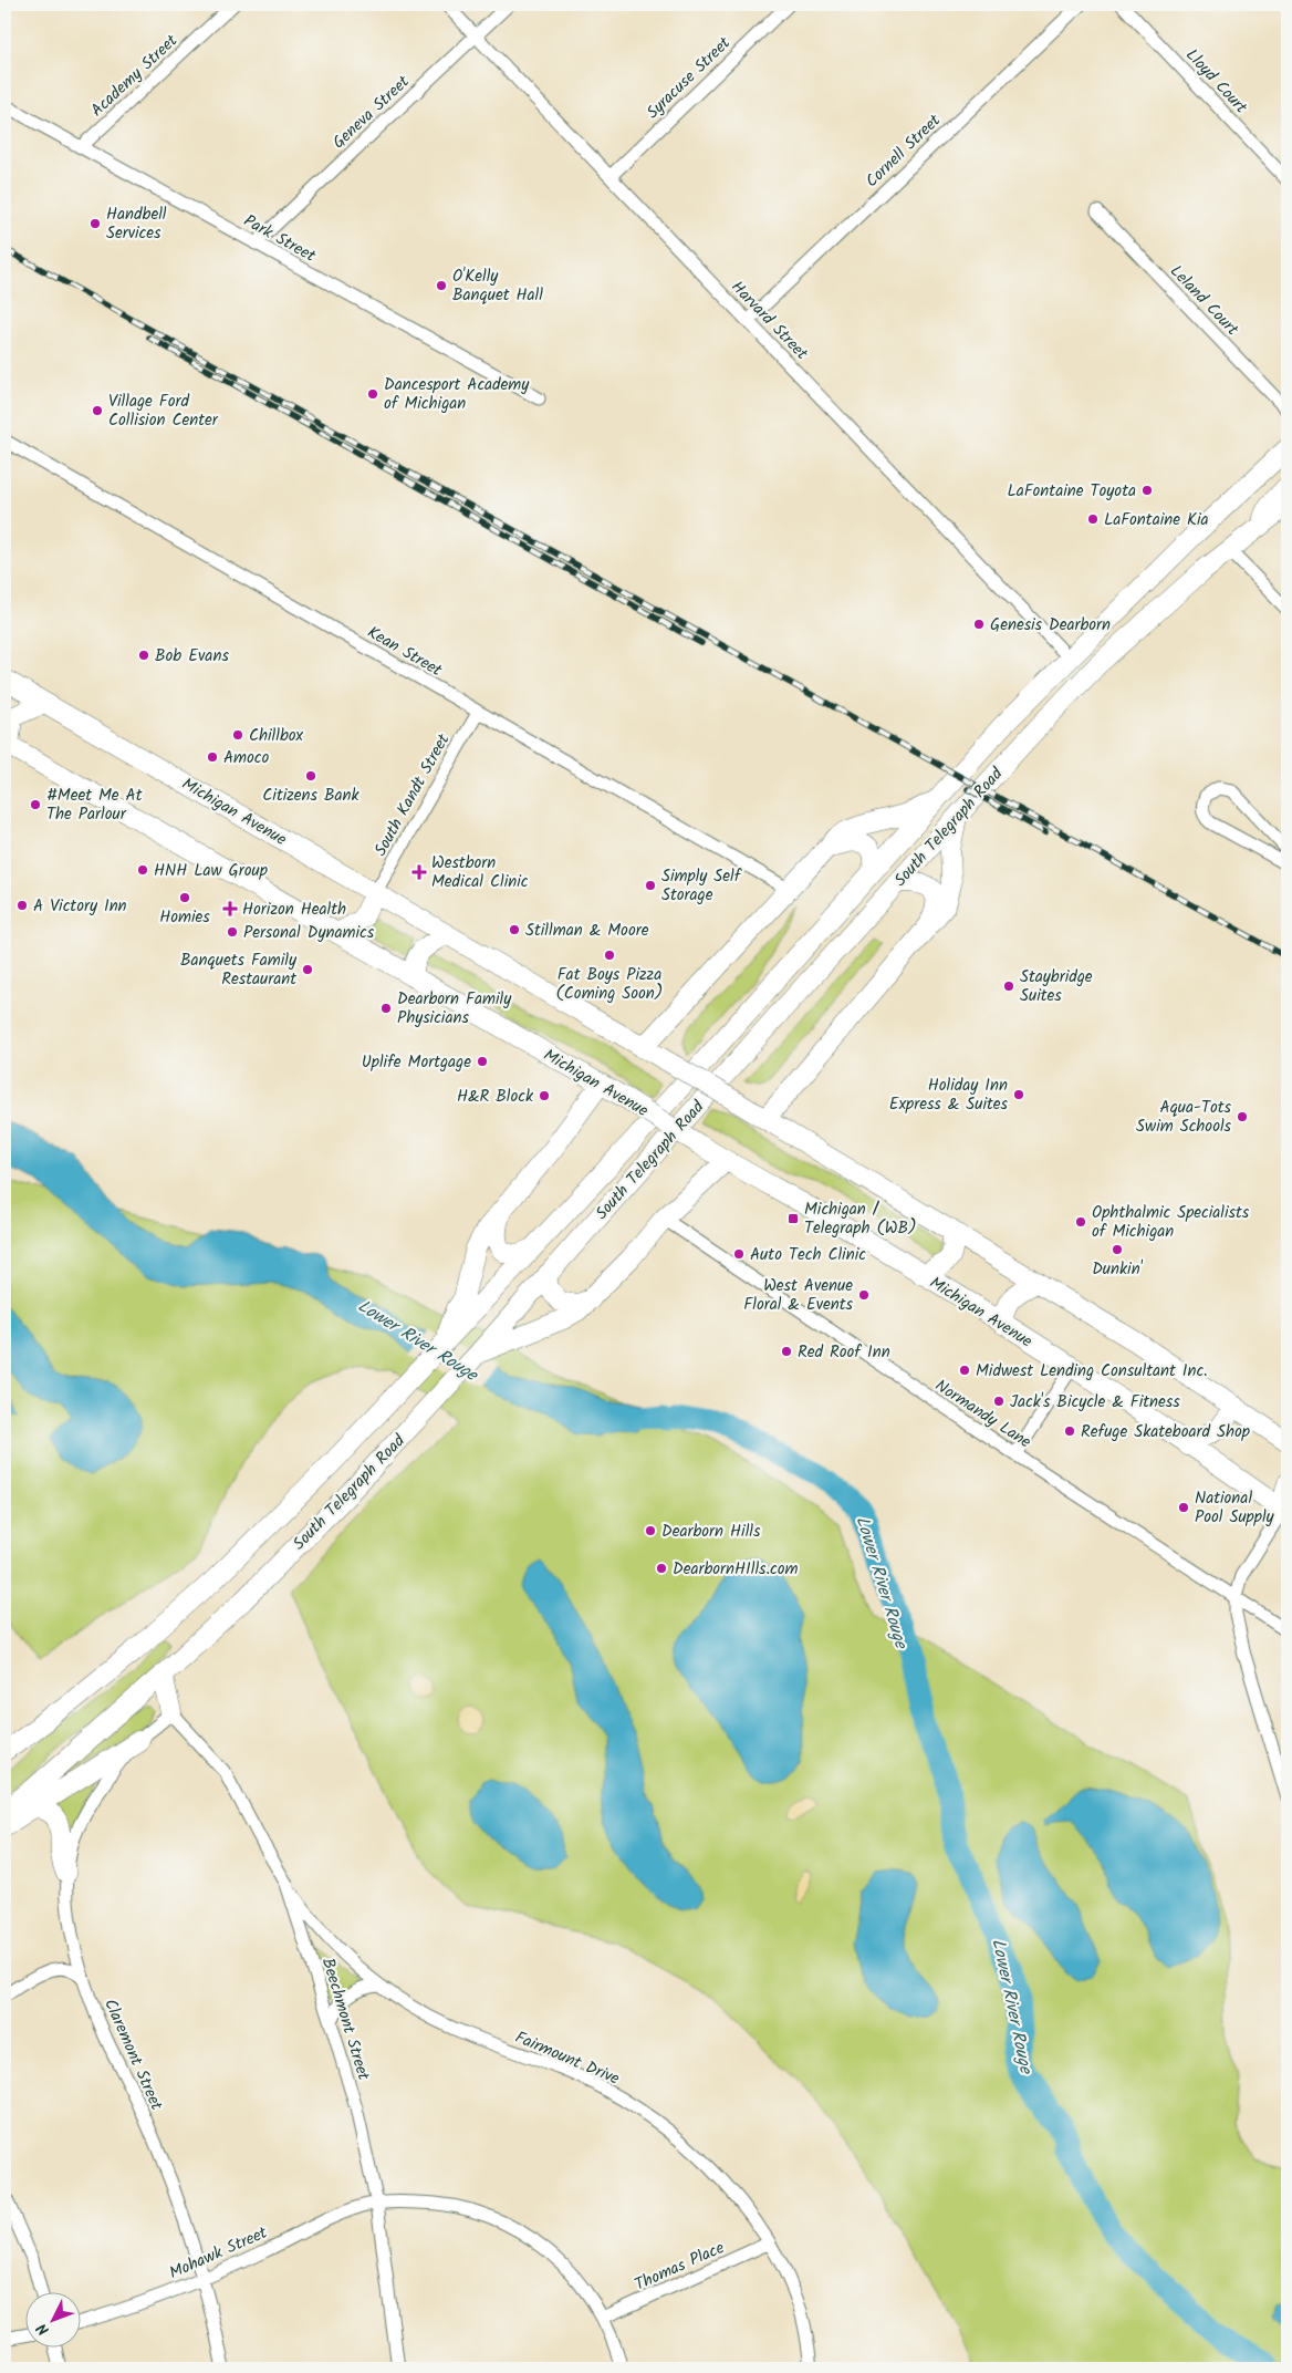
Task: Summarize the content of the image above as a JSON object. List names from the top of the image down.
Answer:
{
  "streets": {
    "main road": ["Michigan Avenue", "South Telegraph Road"],
    "street": [
      "Academy Street",
      "Syracuse Street",
      "Lloyd Court",
      "Geneva Street",
      "Cornell Street",
      "Park Street",
      "Leland Court",
      "Harvard Street",
      "Kean Street",
      "South Kandt Street",
      "Normandy Lane",
      "Beechmont Street",
      "Claremont Street",
      "Fairmount Drive",
      "Mohawk Street",
      "Thomas Place"
    ]
  },
  "crossings": [
    ["Academy Street", "Park Street"],
    ["Syracuse Street", "Harvard Street"],
    ["Geneva Street", "Park Street"],
    ["Geneva Street", "Harvard Street"],
    ["Cornell Street", "Harvard Street"],
    ["Harvard Street", "South Telegraph Road"],
    ["Kean Street", "South Kandt Street"],
    ["South Kandt Street", "Michigan Avenue"],
    ["Beechmont Street", "Claremont Street"],
    ["Beechmont Street", "Fairmount Drive"],
    ["Beechmont Street", "Mohawk Street"],
    ["Claremont Street", "Mohawk Street"],
    ["Fairmount Drive", "Thomas Place"],
    ["Mohawk Street", "Thomas Place"]
  ],
  "water": ["Lower River Rouge"],
  "places": {
    "other": [
      "Handbell Services",
      "O'Kelly Banquet Hall",
      "Dancesport Academy of Michigan",
      "Village Ford Collision Center",
      "LaFontaine Toyota",
      "LaFontaine Kia",
      "Genesis Dearborn",
      "Bob Evans",
      "Chillbox",
      "Amoco",
      "Citizens Bank",
      "#Meet Me At The Parlour",
      "HNH Law Group",
      "Simply Self Storage",
      "Homies",
      "A Victory Inn",
      "Stillman & Moore",
      "Personal Dynamics",
      "Fat Boys Pizza (Coming Soon)",
      "Banquets Family Restaurant",
      "Staybridge Suites",
      "Dearborn Family Physicians",
      "Uplife Mortgage",
      "Holiday Inn Express & Suites",
      "H&R Block",
      "Aqua-Tots Swim Schools",
      "Ophthalmic Specialists of Michigan",
      "Dunkin'",
      "Auto Tech Clinic",
      "West Avenue Floral & Events",
      "Red Roof Inn",
      "Midwest Lending Consultant Inc.",
      "Jack's Bicycle & Fitness",
      "Refuge Skateboard Shop",
      "National Pool Supply",
      "Dearborn Hills",
      "DearbornHIlls.com"
    ],
    "health": ["Westborn Medical Clinic", "Horizon Health"],
    "transit": ["Michigan / Telegraph (WB)"]
  },
  "north": "bottom left"
}
